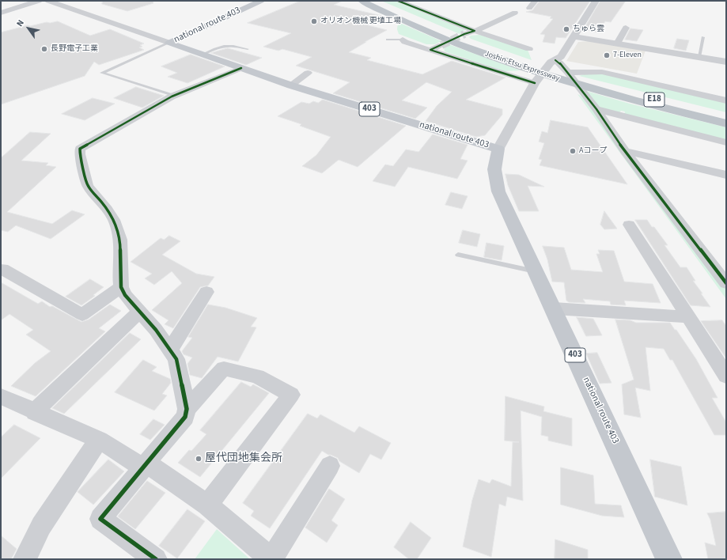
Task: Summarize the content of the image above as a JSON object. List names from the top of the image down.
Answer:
{
  "streets": {
    "highway": [
      "national route 403",
      "Joshin-Etsu Expressway",
      "E18",
      "403"
    ]
  },
  "places": [
    "オリオン機械 更埴工場",
    "ちゅら雲",
    "長野電子工業",
    "7-Eleven",
    "Aコープ",
    "屋代団地集会所"
  ],
  "north": "top left"
}
